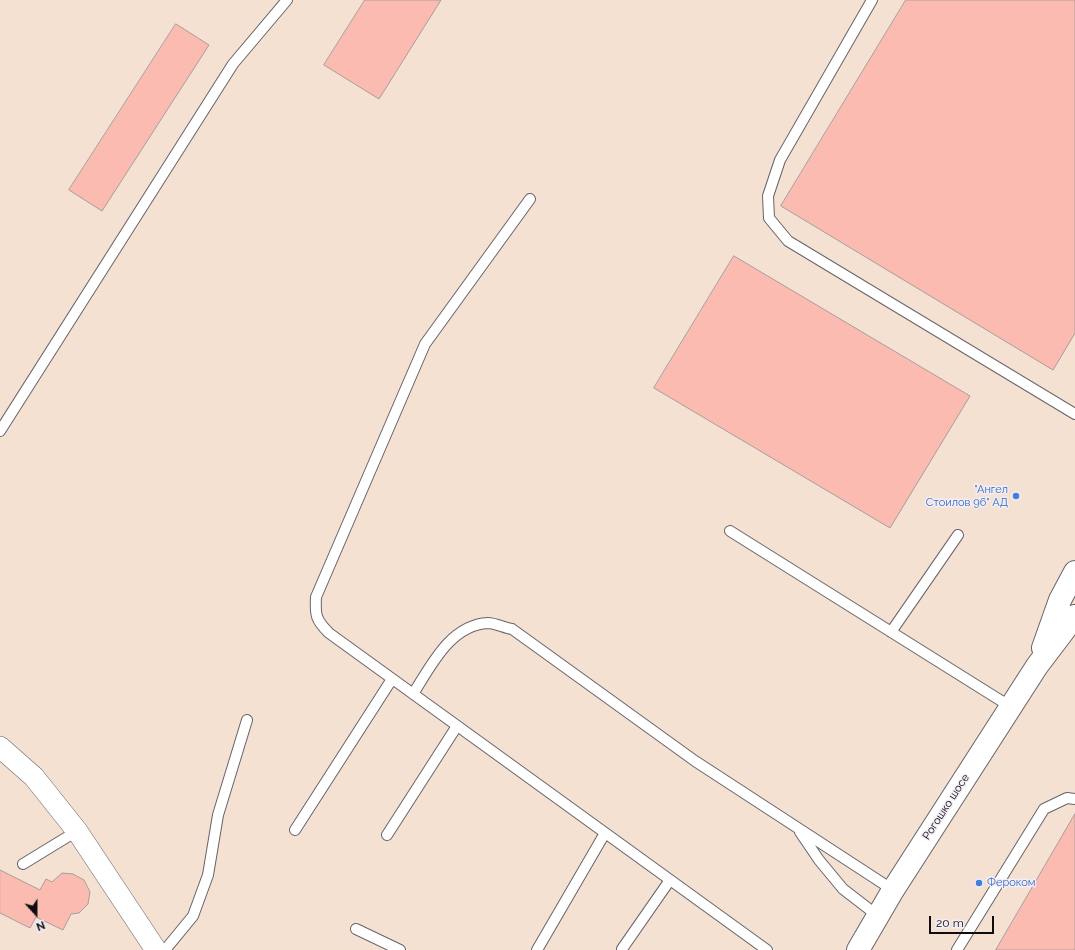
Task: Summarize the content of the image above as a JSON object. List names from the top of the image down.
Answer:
{
  "streets": {
    "main road": ["Рогошко шосе"]
  },
  "places": ["\"Ангел Стоилов 96\" АД", "Фероком"],
  "scale_bar": "20 m",
  "north": "bottom"
}
